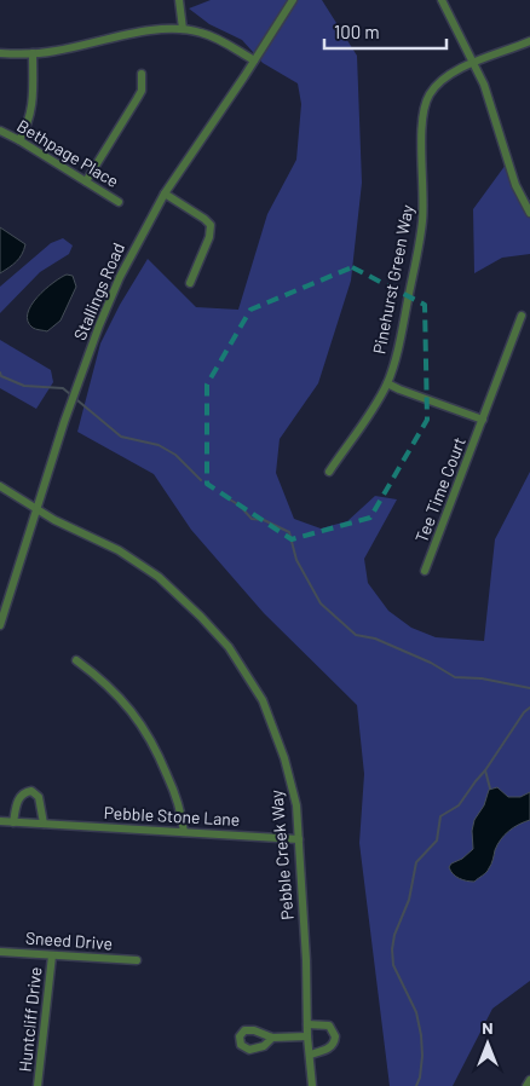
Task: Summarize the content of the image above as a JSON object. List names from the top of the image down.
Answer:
{
  "streets": {
    "street": [
      "Bethpage Place",
      "Pinehurst Green Way",
      "Stallings Road",
      "Tee Time Court",
      "Pebble Stone Lane",
      "Pebble Creek Way",
      "Sneed Drive",
      "Huntcliff Drive"
    ]
  },
  "crossings": [
    ["Stallings Road", "Pebble Creek Way"],
    ["Pebble Stone Lane", "Pebble Creek Way"],
    ["Sneed Drive", "Huntcliff Drive"]
  ],
  "scale_bar": "100 m",
  "north": "top"
}
